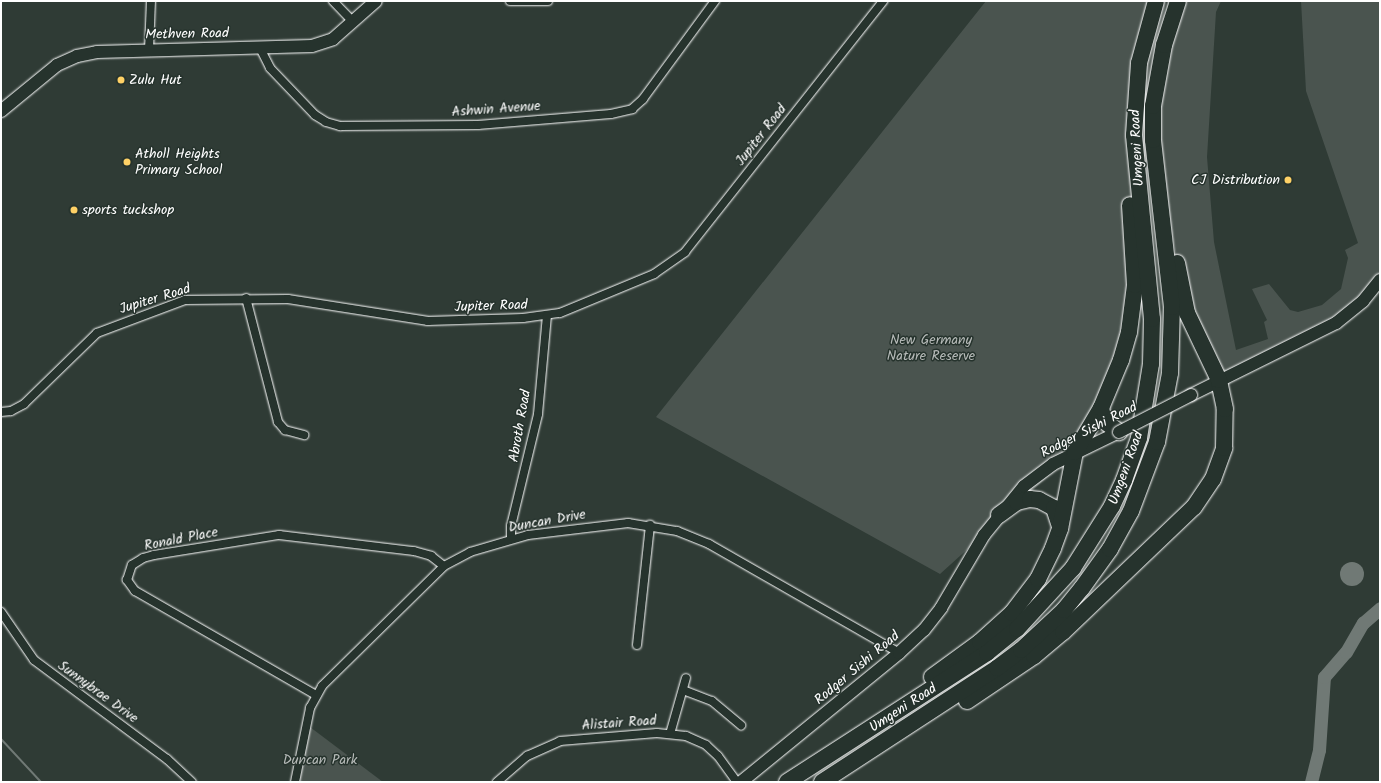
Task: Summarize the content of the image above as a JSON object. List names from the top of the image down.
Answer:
{
  "streets": {
    "highway": ["Umgeni Road"],
    "street": [
      "Methven Road",
      "Ashwin Avenue",
      "Jupiter Road",
      "Abroth Road",
      "Rodger Sishi Road",
      "Duncan Drive",
      "Ronald Place",
      "Sunnybrae Drive",
      "Alistair Road"
    ]
  },
  "crossings": [
    ["Methven Road", "Ashwin Avenue"],
    ["Jupiter Road", "Abroth Road"],
    ["Abroth Road", "Duncan Drive"],
    ["Rodger Sishi Road", "Duncan Drive"],
    ["Duncan Drive", "Ronald Place"]
  ],
  "parks": ["New Germany Nature Reserve", "Duncan Park"],
  "places": [
    "Zulu Hut",
    "Atholl Heights Primary School",
    "CJ Distribution",
    "sports tuckshop"
  ]
}
